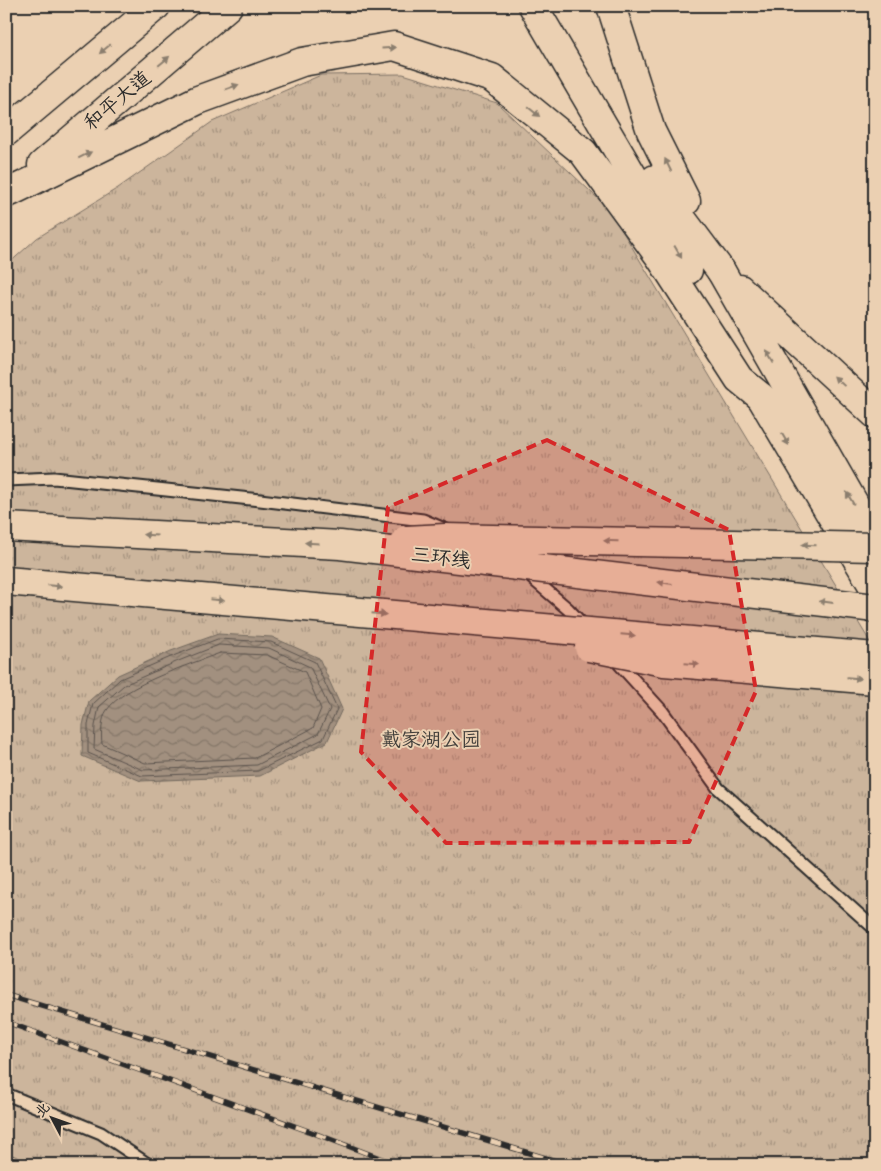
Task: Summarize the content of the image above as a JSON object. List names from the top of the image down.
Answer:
{
  "streets": {
    "main road": ["和平大道", "三环线"]
  },
  "parks": ["戴家湖公园"],
  "north": "top left"
}
